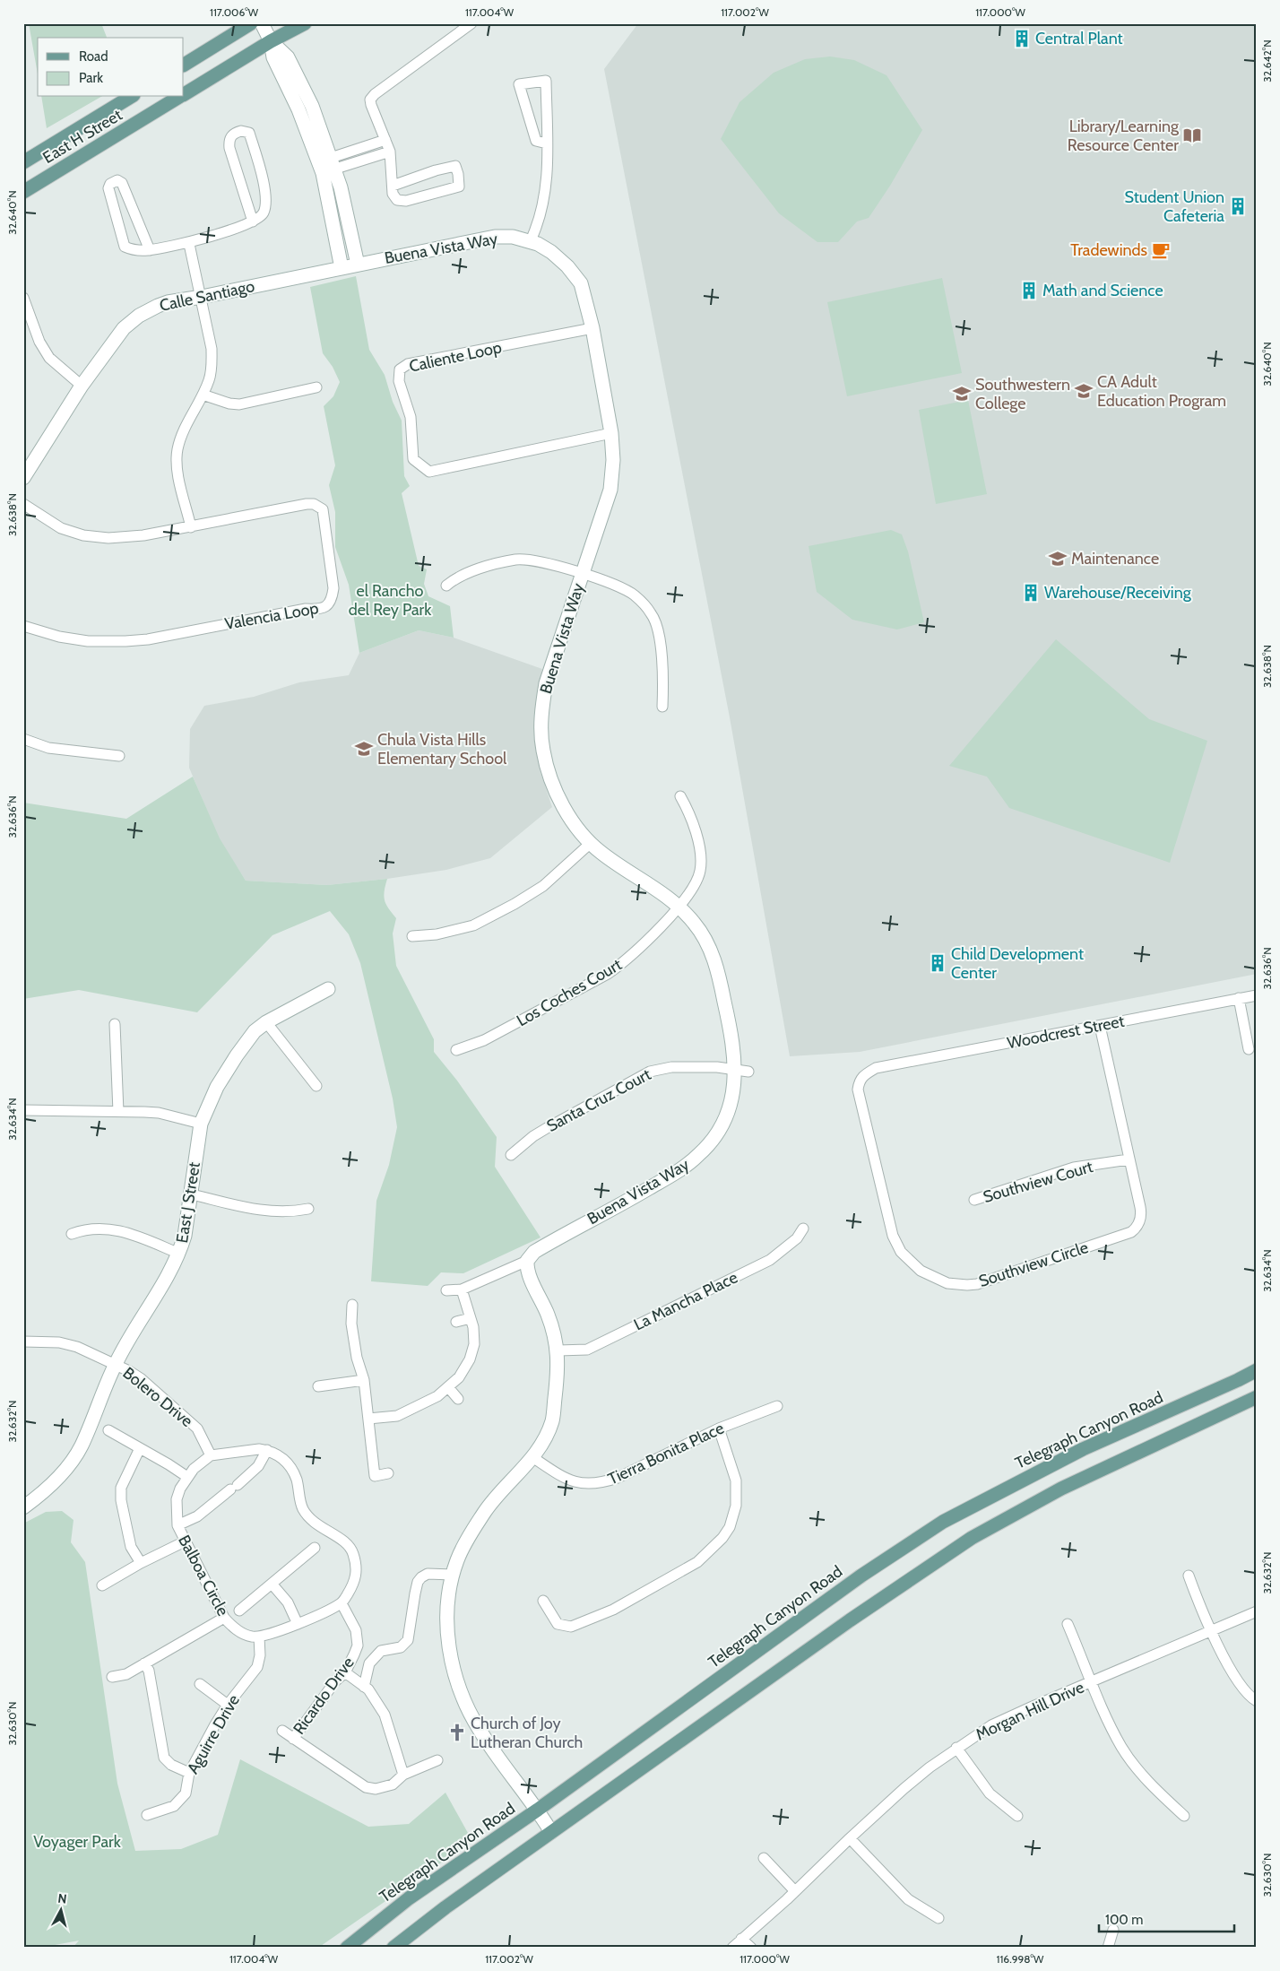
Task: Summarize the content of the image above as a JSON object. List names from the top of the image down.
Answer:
{
  "streets": {
    "main road": ["East H Street", "Telegraph Canyon Road"],
    "street": [
      "Buena Vista Way",
      "Calle Santiago",
      "Caliente Loop",
      "Valencia Loop",
      "Los Coches Court",
      "Woodcrest Street",
      "Santa Cruz Court",
      "Southview Court",
      "East J Street",
      "Southview Circle",
      "La Mancha Place",
      "Bolero Drive",
      "Tierra Bonita Place",
      "Balboa Circle",
      "Ricardo Drive",
      "Morgan Hill Drive",
      "Aguirre Drive"
    ]
  },
  "crossings": [
    ["Buena Vista Way", "Calle Santiago"],
    ["Buena Vista Way", "Caliente Loop"],
    ["Buena Vista Way", "Los Coches Court"],
    ["Buena Vista Way", "Santa Cruz Court"],
    ["Woodcrest Street", "Southview Circle"],
    ["Southview Court", "Southview Circle"],
    ["East J Street", "Bolero Drive"],
    ["Bolero Drive", "Balboa Circle"],
    ["Balboa Circle", "Aguirre Drive"]
  ],
  "parks": ["el Rancho del Rey Park", "Voyager Park"],
  "places": {
    "building": [
      "Central Plant",
      "Student Union Cafeteria",
      "Math and Science",
      "Warehouse/Receiving",
      "Child Development Center"
    ],
    "library": ["Library/Learning Resource Center"],
    "cafe": ["Tradewinds"],
    "school or university": [
      "CA Adult Education Program",
      "Southwestern College",
      "Maintenance",
      "Chula Vista Hills Elementary School"
    ],
    "church": ["Church of Joy Lutheran Church"]
  },
  "legend": ["Road", "Park"],
  "scale_bar": "100 m",
  "north": "top",
  "coordinates": [
    "117.006°W",
    "117.004°W",
    "117.002°W",
    "117.000°W",
    "32.642°N",
    "32.640°N",
    "32.638°N",
    "32.636°N",
    "32.634°N",
    "32.632°N",
    "32.630°N",
    "116.998°W"
  ]
}
